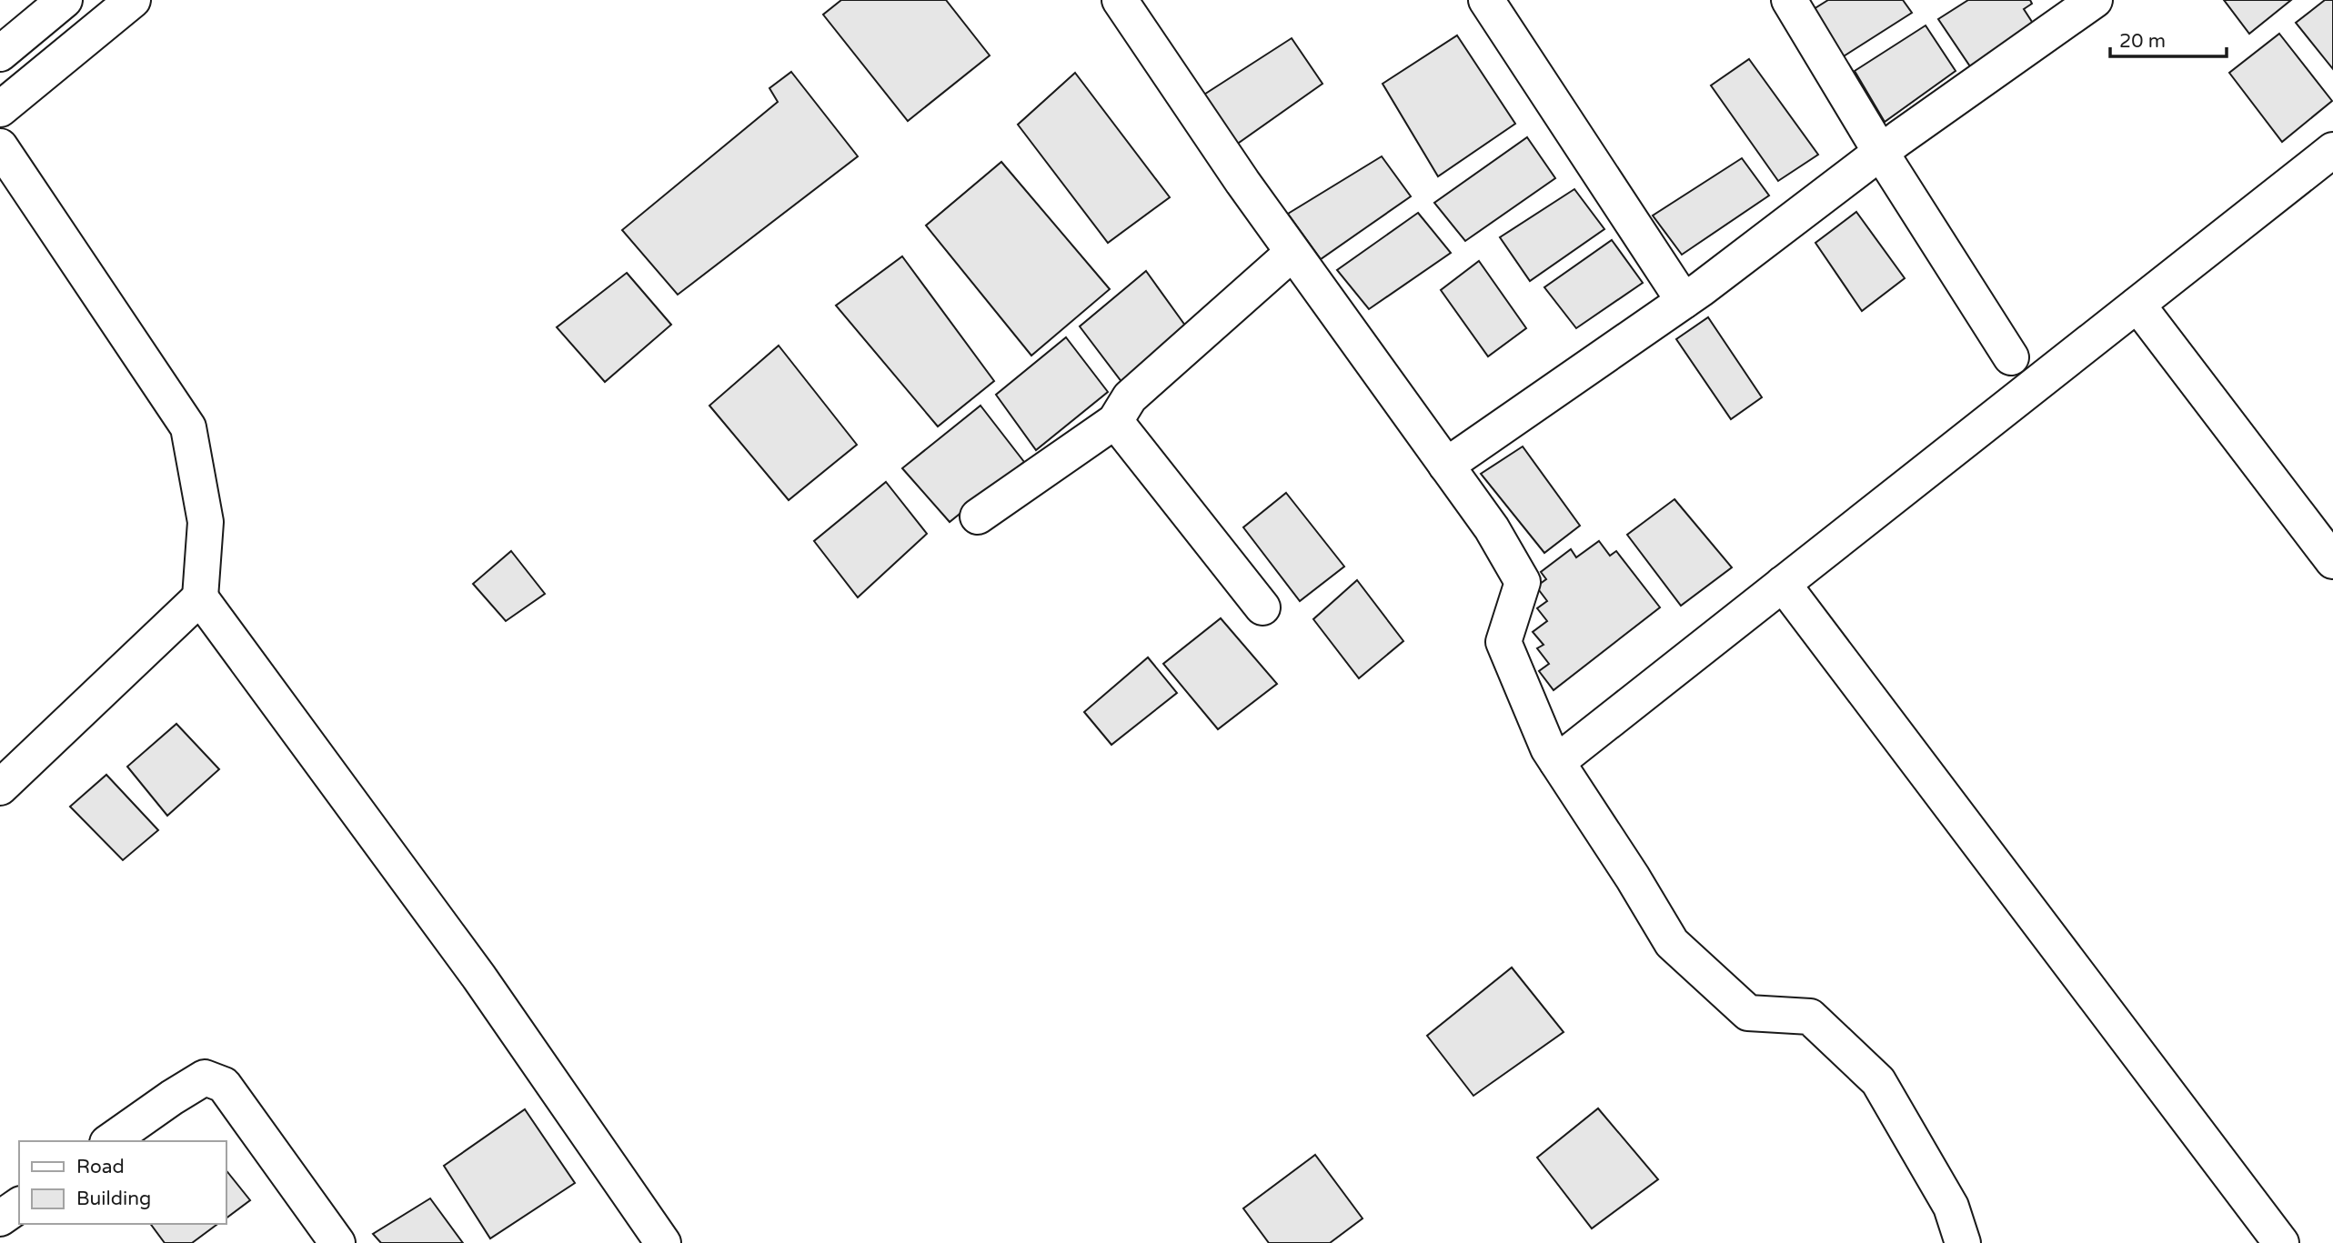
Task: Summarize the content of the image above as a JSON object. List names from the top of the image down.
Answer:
{
  "legend": ["Road", "Building"],
  "scale_bar": "20 m"
}
